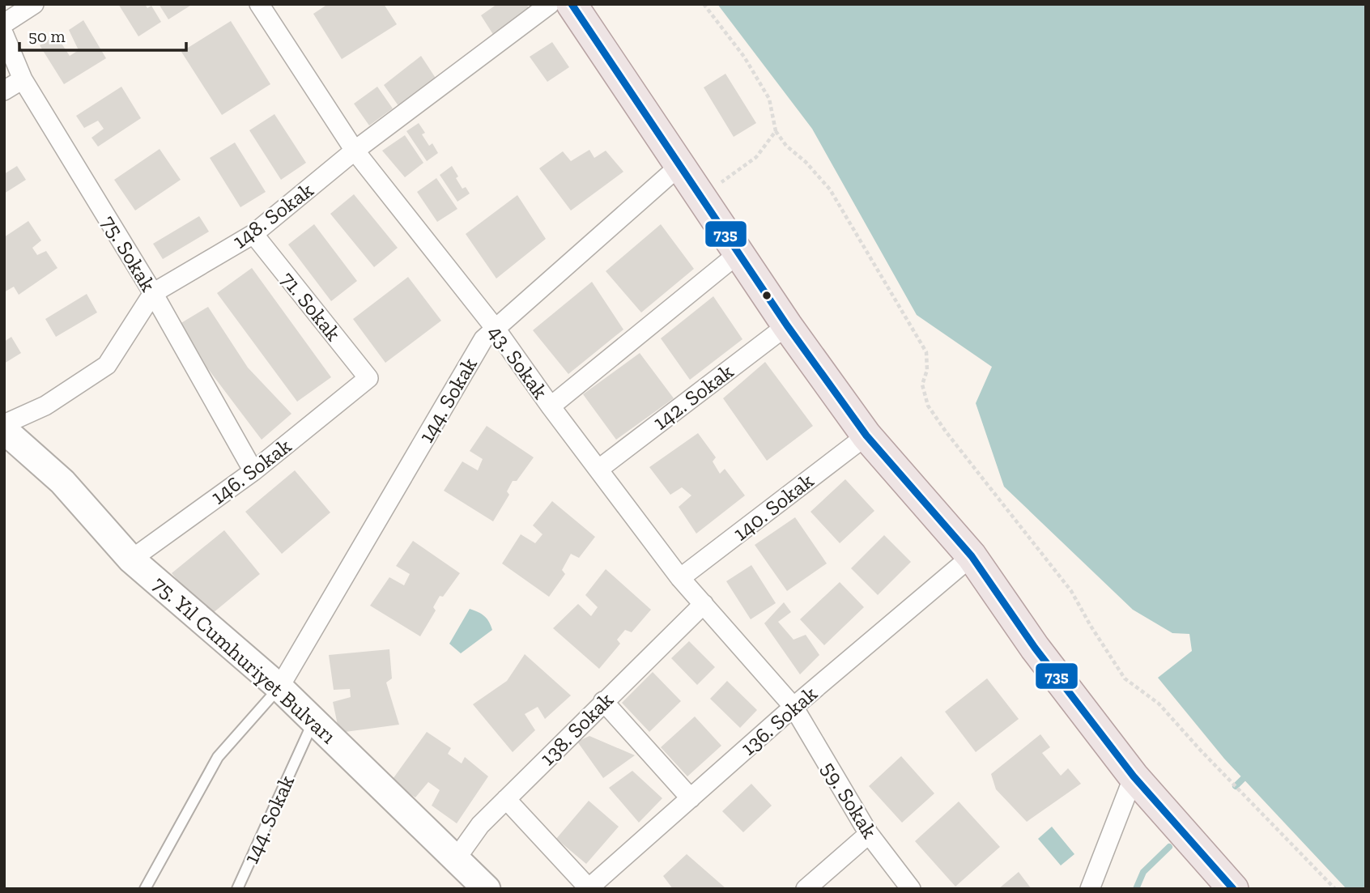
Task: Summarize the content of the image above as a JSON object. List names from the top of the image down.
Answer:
{
  "streets": {
    "street": [
      "148. Sokak",
      "75. Sokak",
      "71. Sokak",
      "43. Sokak",
      "142. Sokak",
      "144. Sokak",
      "146. Sokak",
      "140. Sokak",
      "75. Yıl Cumhuriyet Bulvarı",
      "136. Sokak",
      "138. Sokak",
      "59. Sokak"
    ]
  },
  "crossings": [
    ["148. Sokak", "75. Sokak"],
    ["148. Sokak", "71. Sokak"],
    ["148. Sokak", "43. Sokak"],
    ["75. Sokak", "146. Sokak"],
    ["71. Sokak", "146. Sokak"],
    ["43. Sokak", "142. Sokak"],
    ["43. Sokak", "144. Sokak"],
    ["43. Sokak", "140. Sokak"],
    ["43. Sokak", "136. Sokak"],
    ["43. Sokak", "138. Sokak"],
    ["43. Sokak", "59. Sokak"],
    ["144. Sokak", "75. Yıl Cumhuriyet Bulvarı"],
    ["146. Sokak", "75. Yıl Cumhuriyet Bulvarı"],
    ["75. Yıl Cumhuriyet Bulvarı", "138. Sokak"],
    ["136. Sokak", "59. Sokak"]
  ],
  "lines": ["transit line 735"],
  "scale_bar": "50 m"
}
